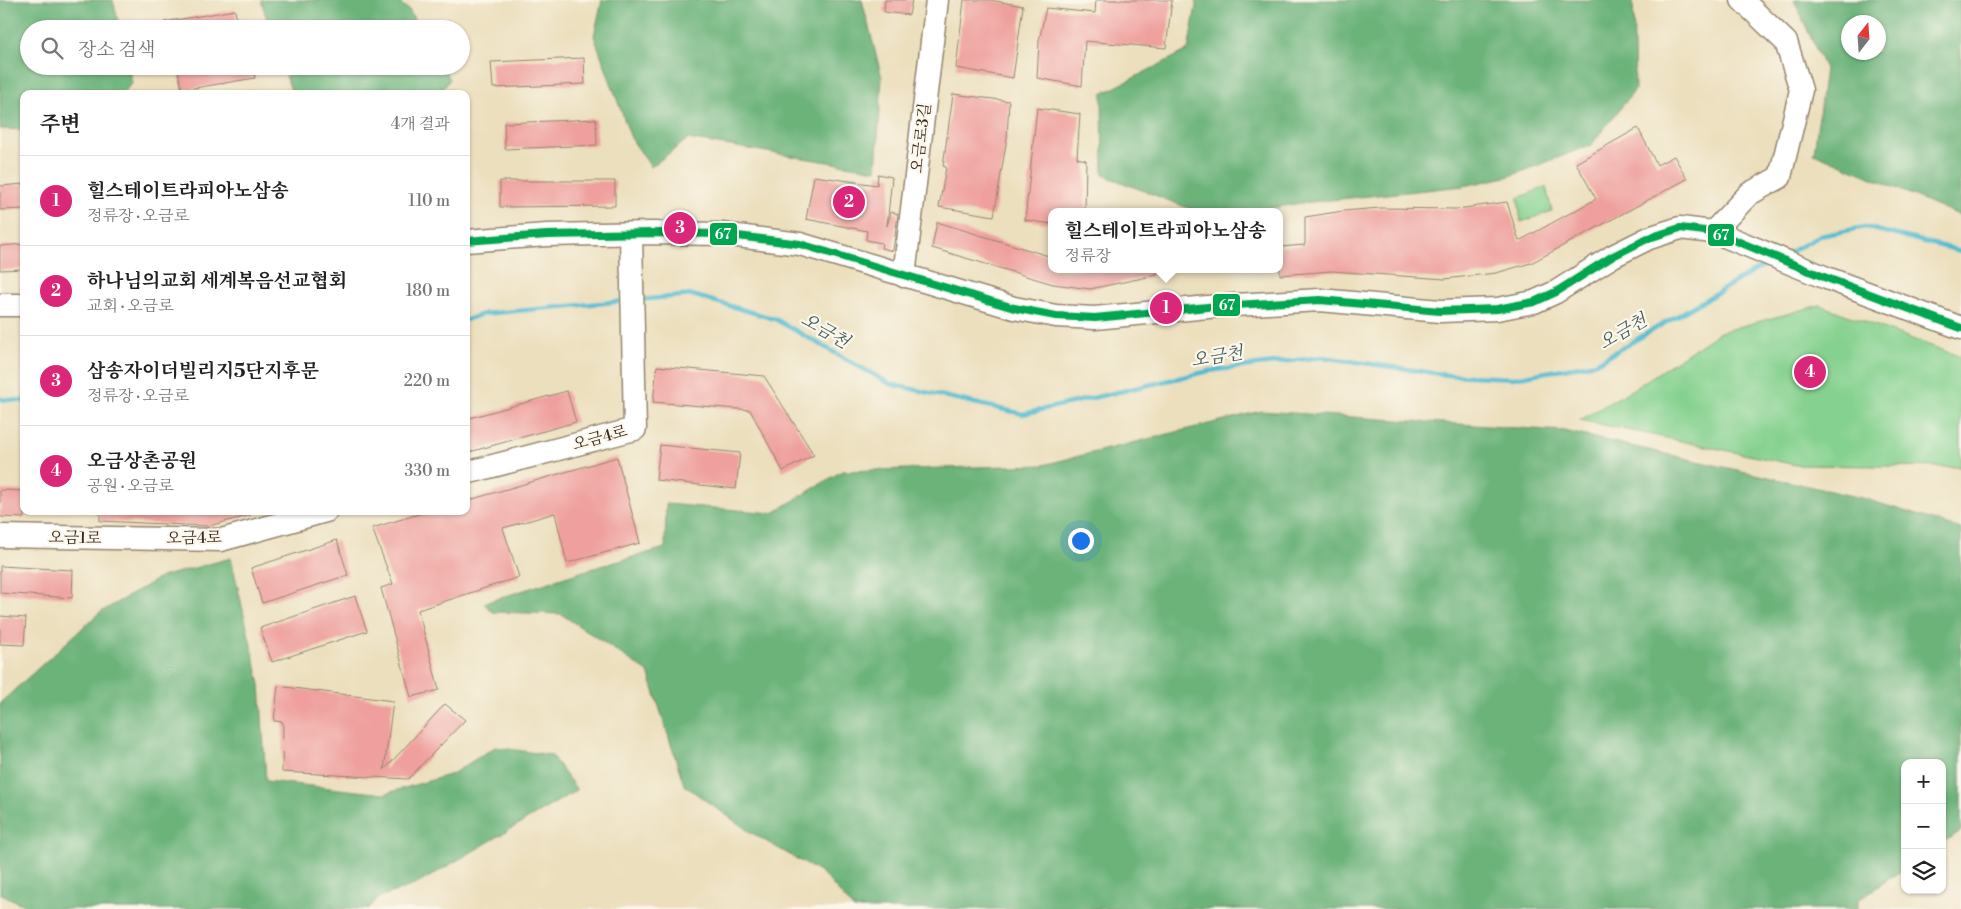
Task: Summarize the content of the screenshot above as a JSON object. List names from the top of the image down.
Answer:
{
  "streets": {
    "street": ["오금로3길", "오금4로", "오금1로"]
  },
  "crossings": [
    ["오금4로", "오금1로"]
  ],
  "water": ["오금천"],
  "lines": ["transit line 67"],
  "north": "top",
  "page": {
    "search": "장소 검색",
    "heading": ["주변", "4개 결과"],
    "list": [
      {
        "mark": "1",
        "name": "힐스테이트라피아노삼송",
        "note": "정류장 · 오금로",
        "value": "110 m"
      },
      {
        "mark": "2",
        "name": "하나님의교회 세계복음선교협회",
        "note": "교회 · 오금로",
        "value": "180 m"
      },
      {
        "mark": "3",
        "name": "삼송자이더빌리지5단지후문",
        "note": "정류장 · 오금로",
        "value": "220 m"
      },
      {
        "mark": "4",
        "name": "오금상촌공원",
        "note": "공원 · 오금로",
        "value": "330 m"
      }
    ],
    "pins": [
      "2",
      "3",
      "1",
      "4"
    ],
    "popup": ["힐스테이트라피아노삼송", "정류장"],
    "map_buttons": ["+", "−"]
  }
}
